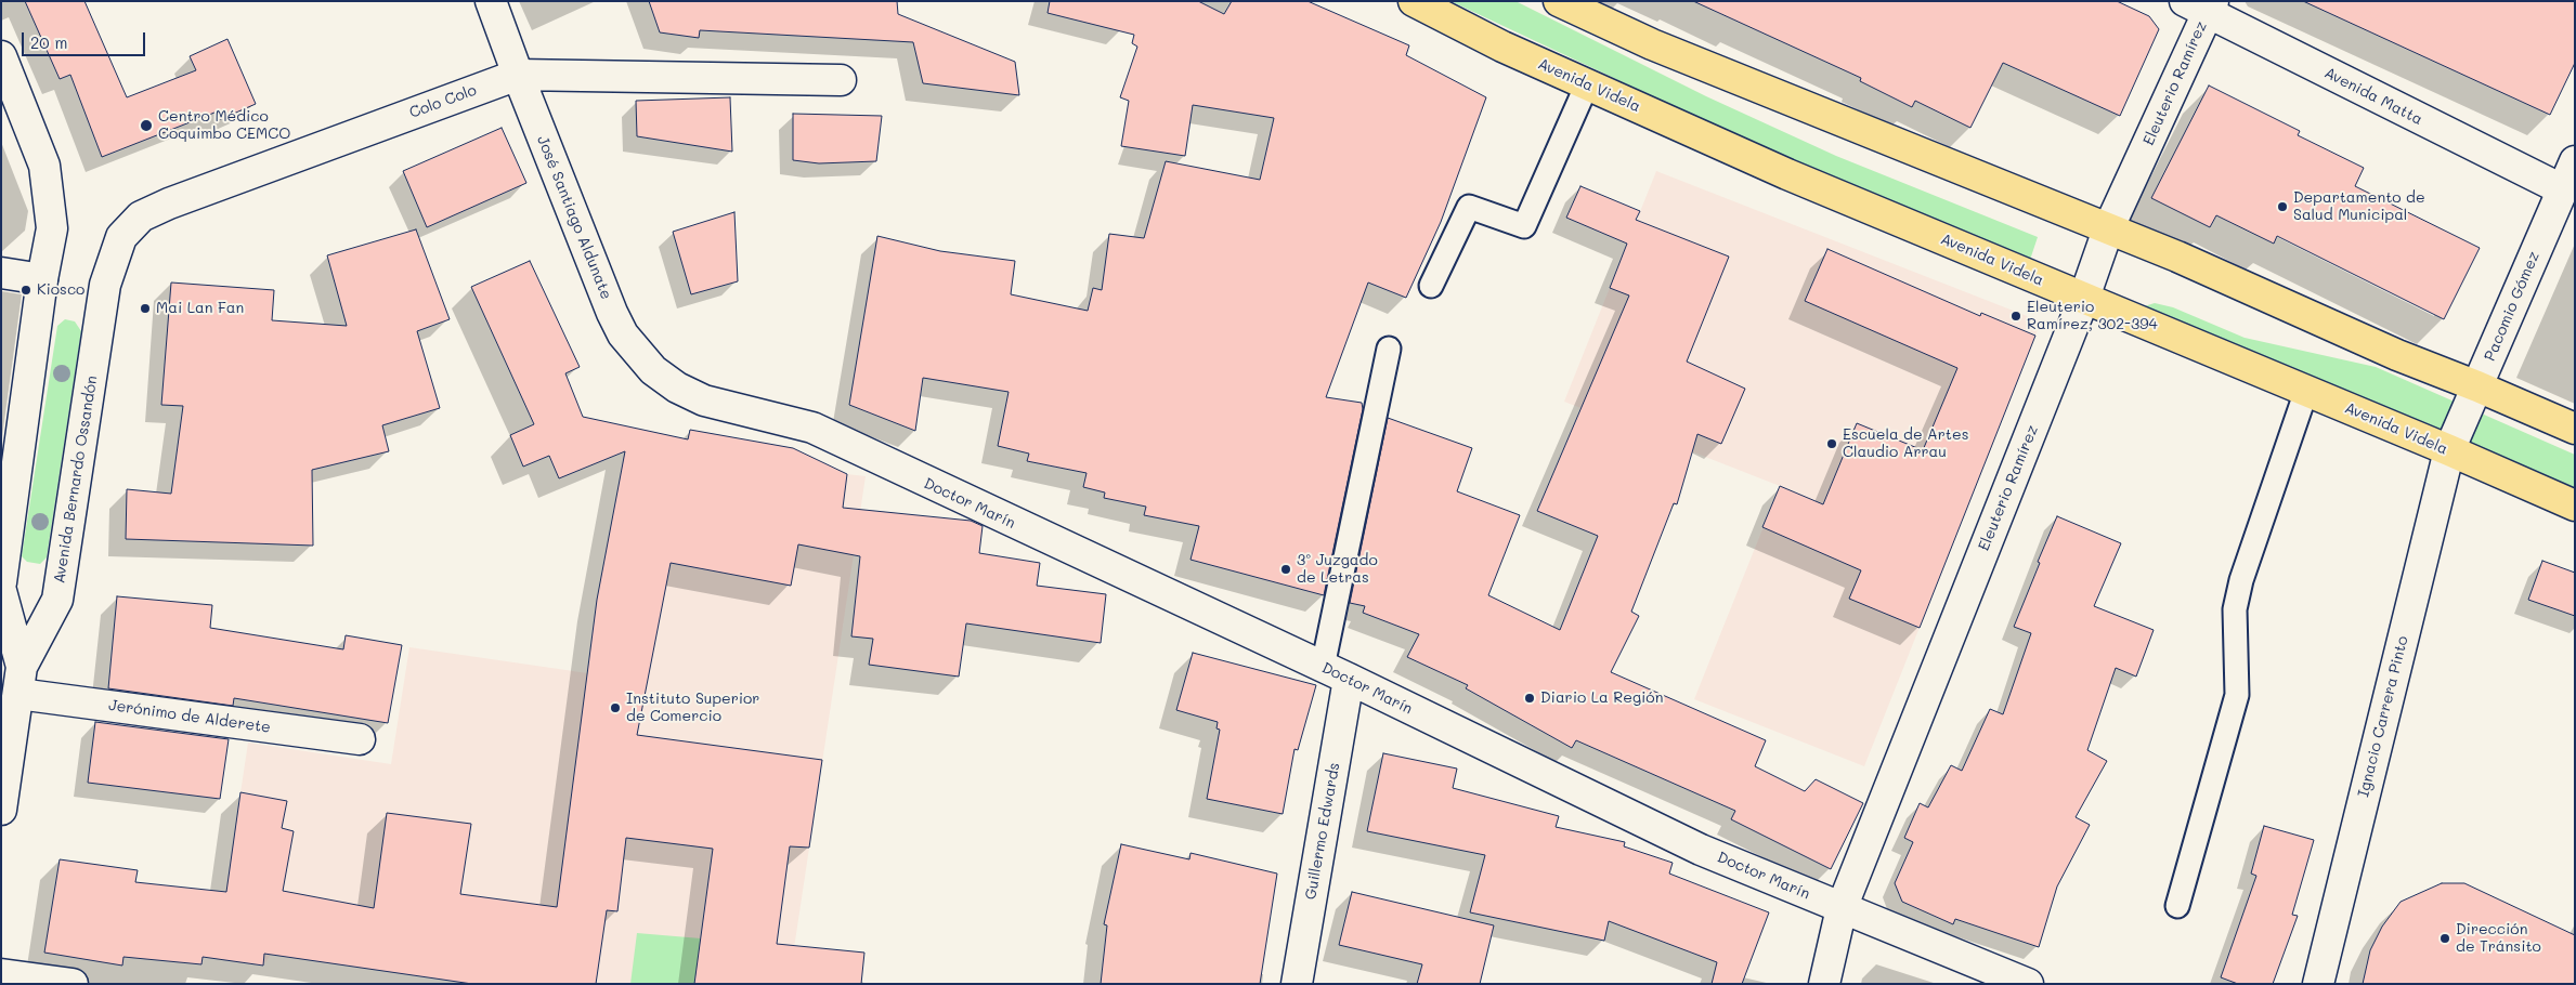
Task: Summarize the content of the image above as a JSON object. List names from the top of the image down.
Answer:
{
  "streets": {
    "main road": ["Avenida Videla"],
    "street": [
      "Eleuterio Ramírez",
      "Avenida Matta",
      "Colo Colo",
      "José Santiago Aldunate",
      "Pacomio Gómez",
      "Avenida Bernardo Ossandón",
      "Doctor Marín",
      "Jerónimo de Alderete",
      "Ignacio Carrera Pinto",
      "Guillermo Edwards"
    ]
  },
  "crossings": [
    ["Eleuterio Ramírez", "Avenida Videla"],
    ["Eleuterio Ramírez", "Avenida Matta"],
    ["Eleuterio Ramírez", "Doctor Marín"],
    ["Avenida Videla", "Pacomio Gómez"],
    ["Avenida Videla", "Ignacio Carrera Pinto"],
    ["Avenida Matta", "Pacomio Gómez"],
    ["Colo Colo", "José Santiago Aldunate"],
    ["Colo Colo", "Avenida Bernardo Ossandón"],
    ["José Santiago Aldunate", "Doctor Marín"],
    ["Pacomio Gómez", "Ignacio Carrera Pinto"],
    ["Avenida Bernardo Ossandón", "Jerónimo de Alderete"],
    ["Doctor Marín", "Guillermo Edwards"]
  ],
  "places": [
    "Centro Médico Coquimbo CEMCO",
    "Departamento de Salud Municipal",
    "Kiosco",
    "Mai Lan Fan",
    "Eleuterio Ramírez, 302-394",
    "Escuela de Artes Claudio Arrau",
    "3º Juzgado de Letras",
    "Diario La Región",
    "Instituto Superior de Comercio",
    "Dirección de Tránsito"
  ],
  "scale_bar": "20 m"
}
